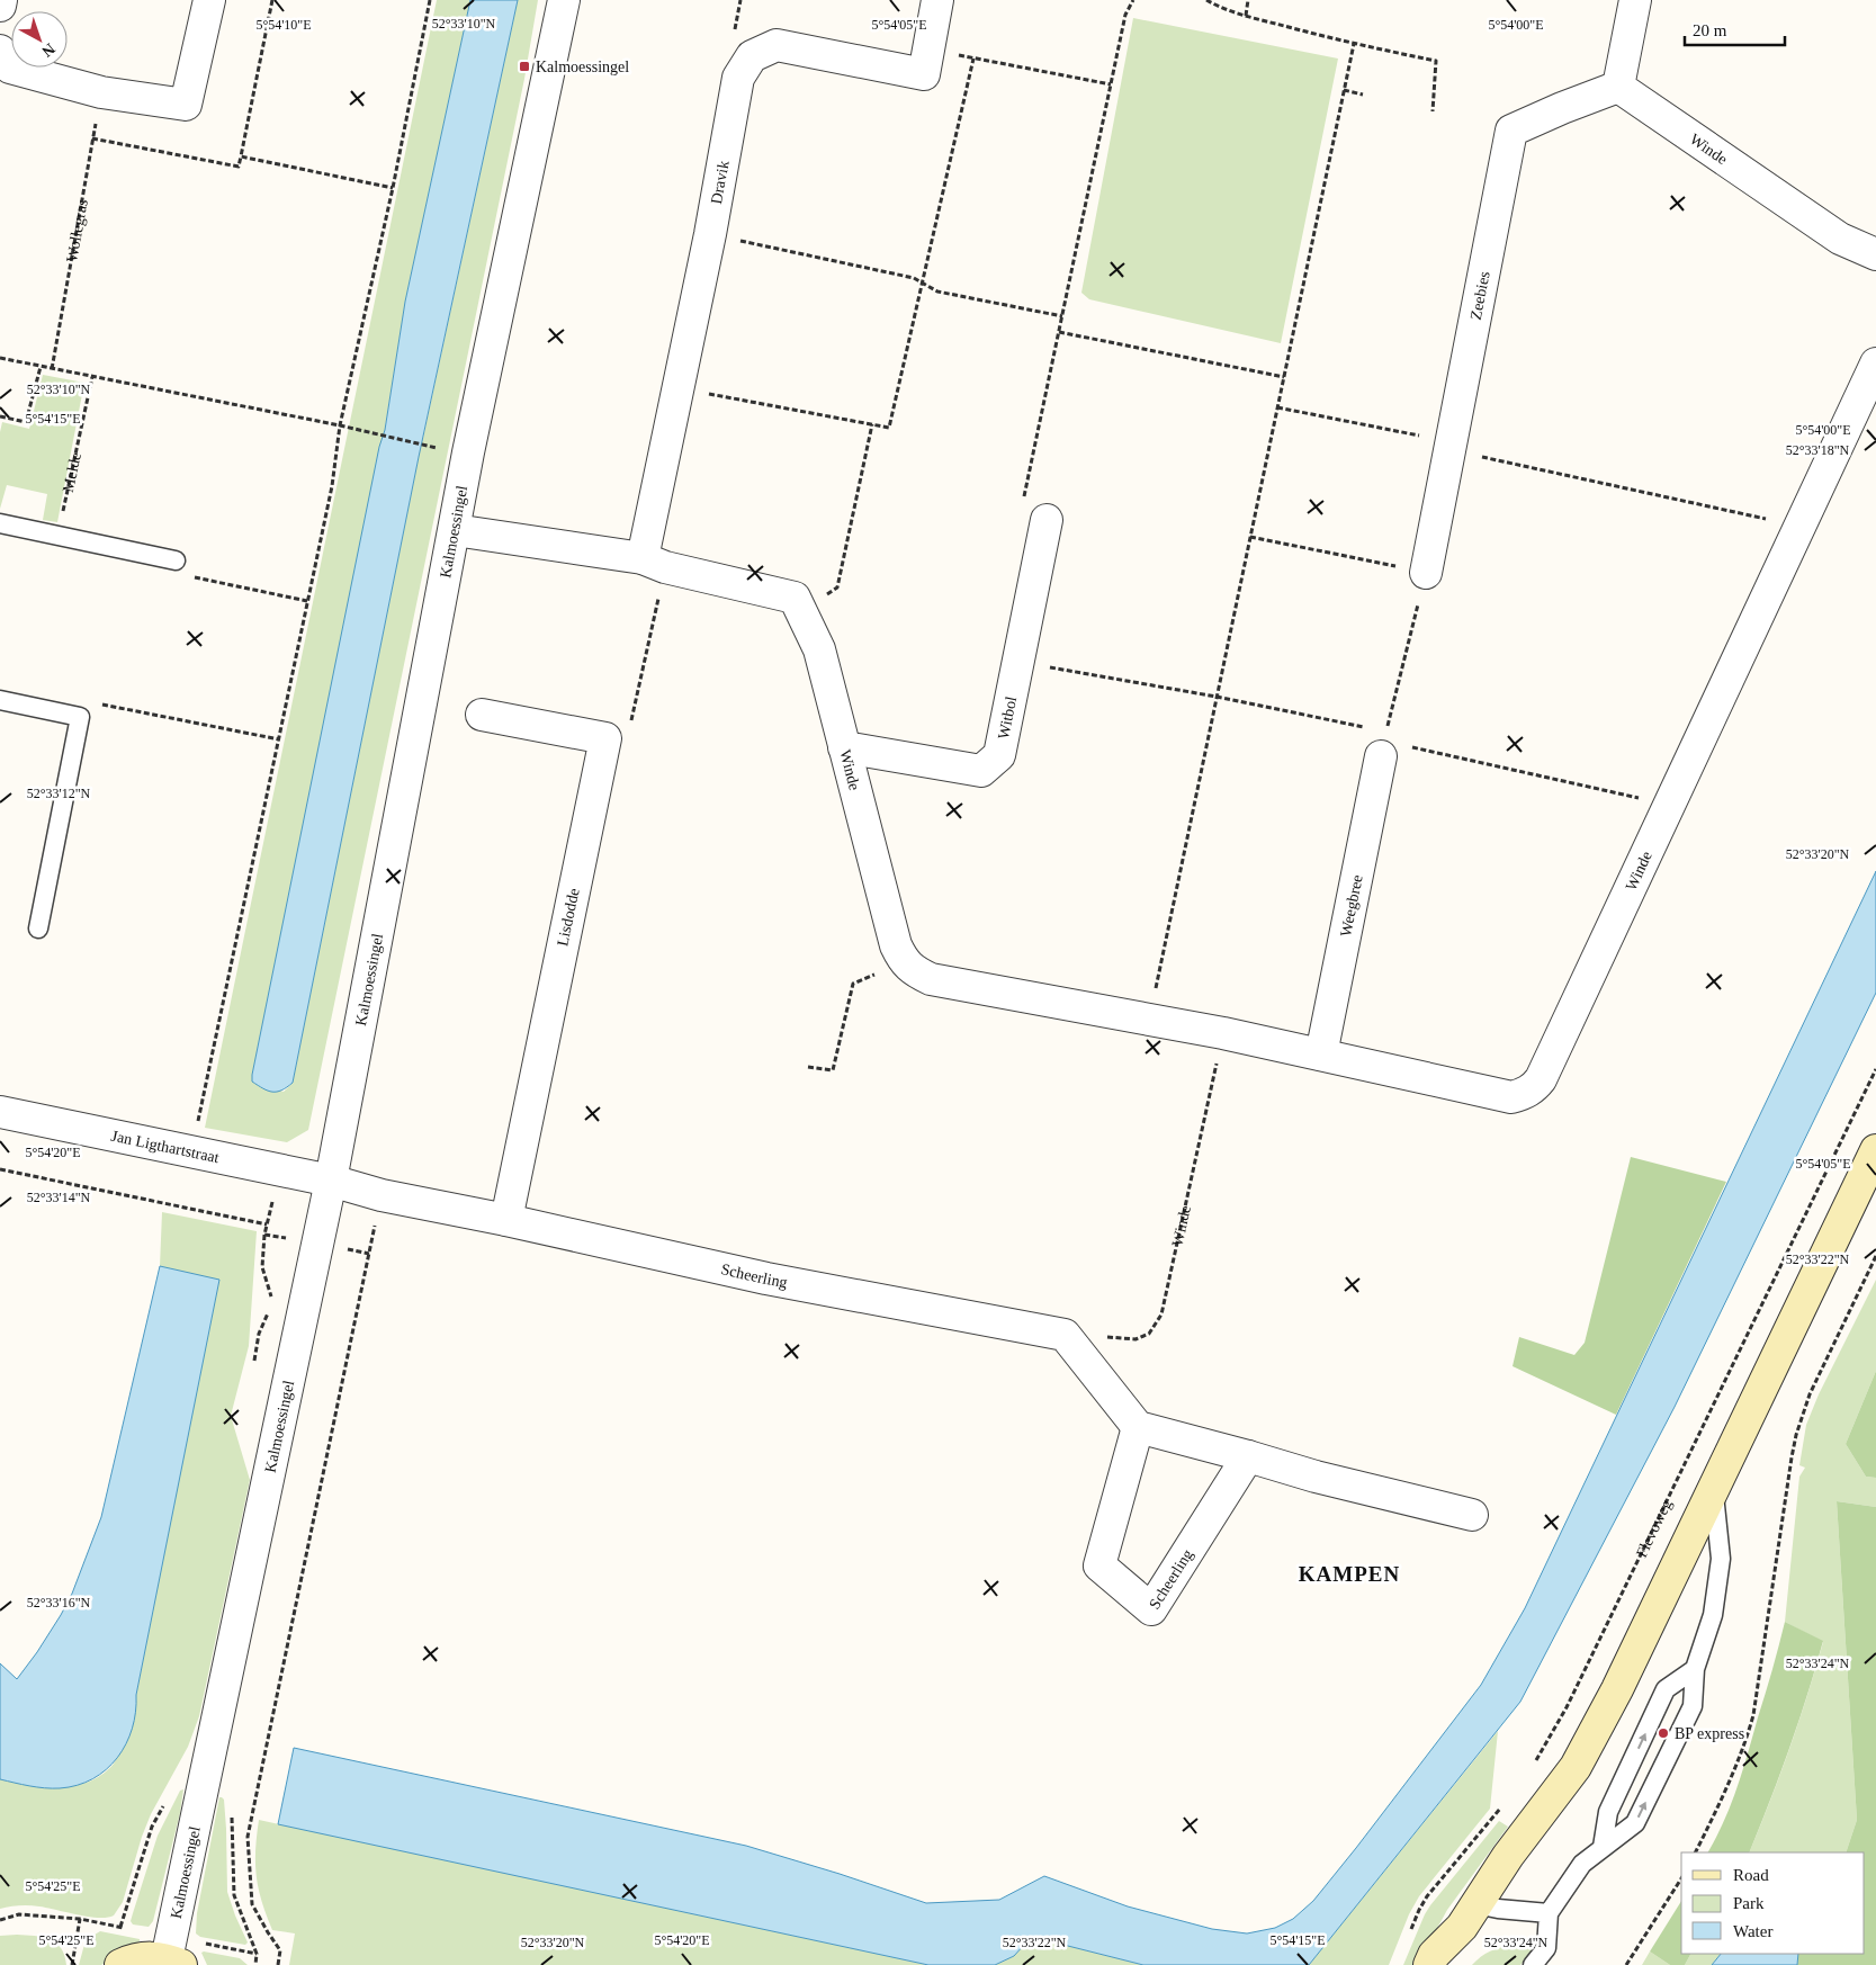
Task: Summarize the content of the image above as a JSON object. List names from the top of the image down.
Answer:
{
  "streets": {
    "street": [
      "Winde",
      "Dravik",
      "Zeebies",
      "Kalmoessingel",
      "Witbol",
      "Weegbree",
      "Lisdodde",
      "Jan Ligthartstraat",
      "Scheerling"
    ],
    "path": ["Wollegras", "Melde", "Flevoweg"]
  },
  "crossings": [
    ["Winde", "Dravik"],
    ["Winde", "Zeebies"],
    ["Winde", "Kalmoessingel"],
    ["Winde", "Witbol"],
    ["Winde", "Weegbree"],
    ["Winde", "Scheerling"],
    ["Kalmoessingel", "Jan Ligthartstraat"],
    ["Kalmoessingel", "Scheerling"],
    ["Lisdodde", "Scheerling"],
    ["Jan Ligthartstraat", "Scheerling"]
  ],
  "districts": ["KAMPEN"],
  "places": {
    "transit": ["Kalmoessingel"],
    "other": ["BP express"]
  },
  "legend": ["Road", "Park", "Water"],
  "scale_bar": "20 m",
  "north": "bottom right",
  "coordinates": [
    "52°33'10\"N",
    "5°54'10\"E",
    "5°54'05\"E",
    "5°54'00\"E",
    "5°54'15\"E",
    "52°33'18\"N",
    "52°33'12\"N",
    "52°33'20\"N",
    "5°54'20\"E",
    "52°33'14\"N",
    "52°33'22\"N",
    "52°33'16\"N",
    "52°33'24\"N",
    "5°54'25\"E"
  ]
}
